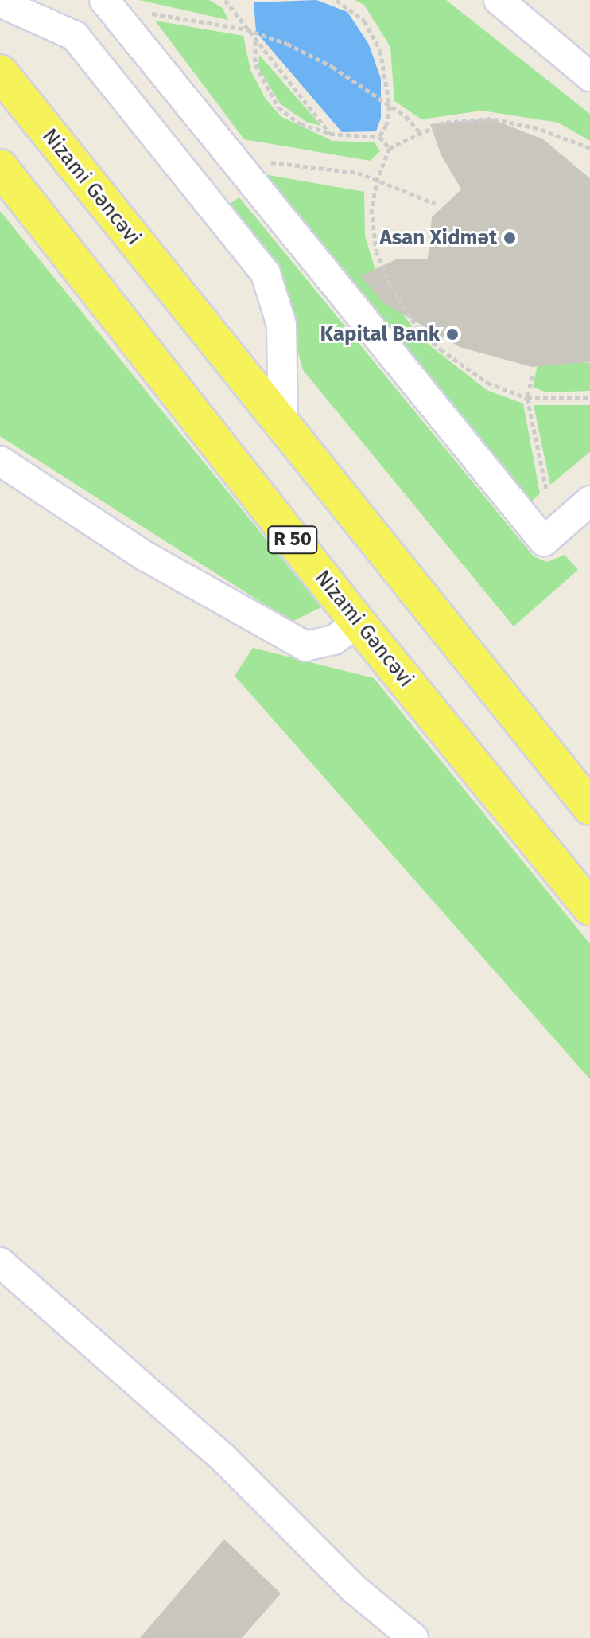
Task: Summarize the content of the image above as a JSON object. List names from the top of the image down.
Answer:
{
  "streets": {
    "main road": ["Nizami Gəncəvi", "R 50"]
  },
  "places": ["Asan Xidmət", "Kapital Bank"]
}
